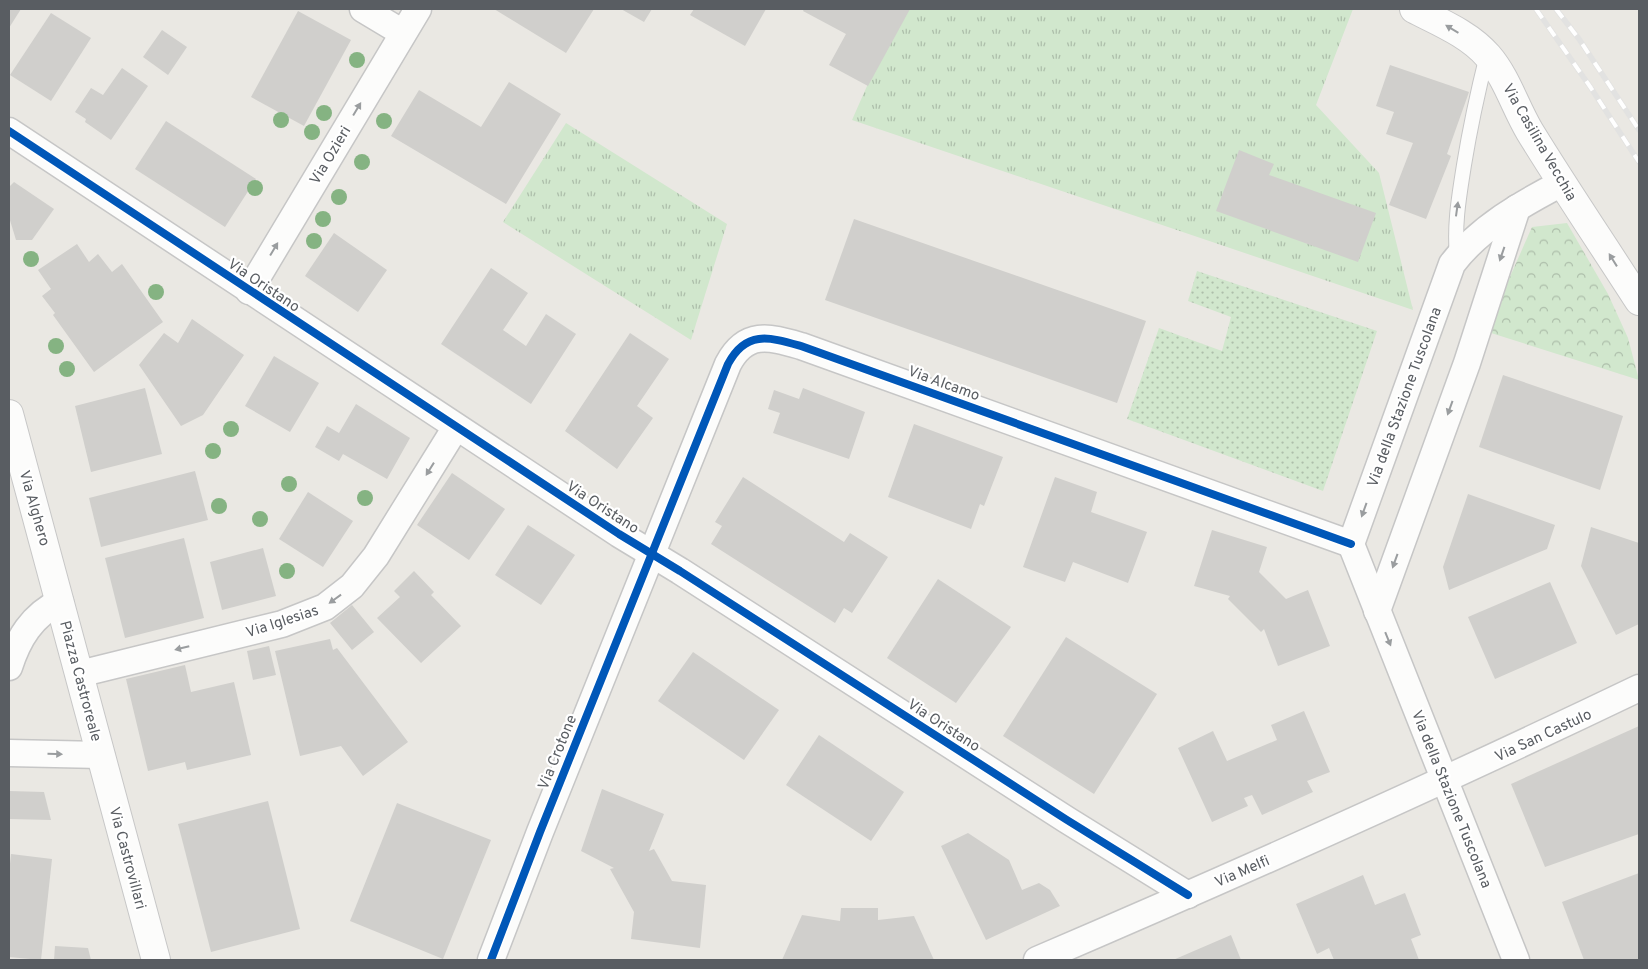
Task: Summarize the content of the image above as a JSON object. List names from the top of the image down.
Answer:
{
  "streets": {
    "main road": [
      "Via Casilina Vecchia",
      "Via Alghero",
      "Piazza Castroreale",
      "Via Castrovillari"
    ],
    "street": [
      "Via Ozieri",
      "Via Oristano",
      "Via Alcamo",
      "Via della Stazione Tuscolana",
      "Via Iglesias",
      "Via San Castulo",
      "Via Crotone",
      "Via Melfi"
    ]
  },
  "crossings": [
    ["Via Casilina Vecchia", "Via della Stazione Tuscolana"],
    ["Via Ozieri", "Via Oristano"],
    ["Via Oristano", "Via Alcamo"],
    ["Via Oristano", "Via Iglesias"],
    ["Via Oristano", "Via Crotone"],
    ["Via Oristano", "Via Melfi"],
    ["Via Alcamo", "Via della Stazione Tuscolana"],
    ["Via Alcamo", "Via Crotone"],
    ["Via della Stazione Tuscolana", "Via San Castulo"],
    ["Via della Stazione Tuscolana", "Via Melfi"],
    ["Via Alghero", "Piazza Castroreale"],
    ["Via Iglesias", "Piazza Castroreale"],
    ["Piazza Castroreale", "Via Castrovillari"],
    ["Via San Castulo", "Via Melfi"]
  ],
  "one_way": ["Via Casilina Vecchia", "Via Ozieri", "Via Iglesias"]
}
